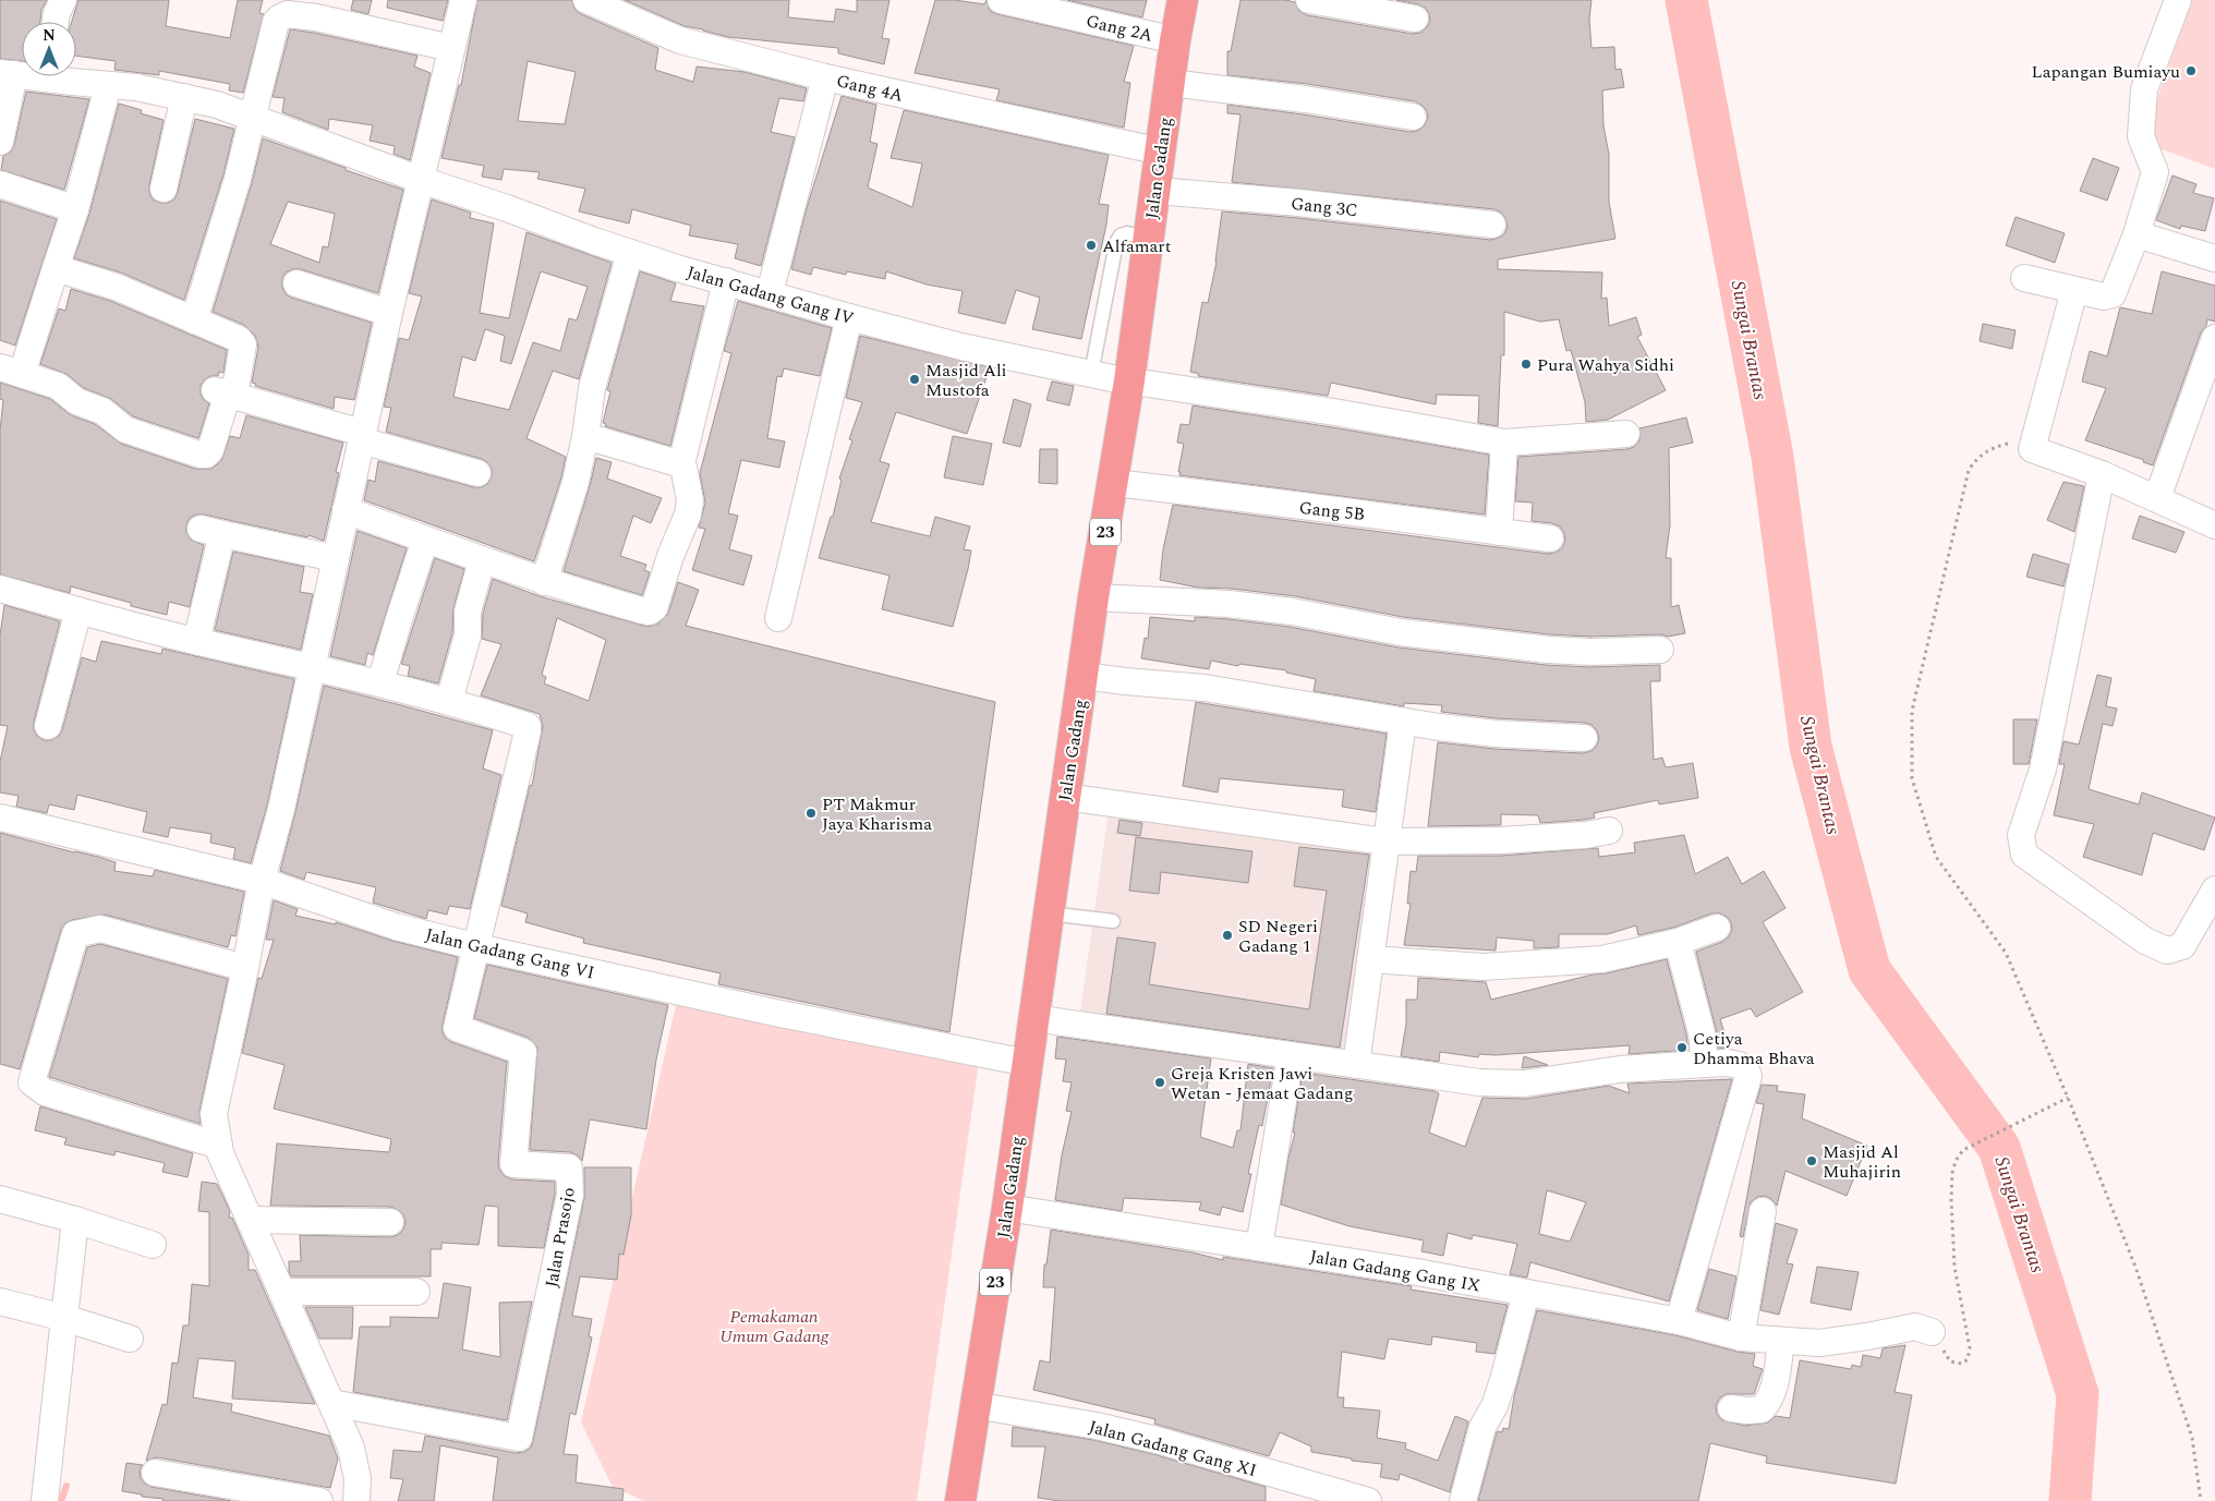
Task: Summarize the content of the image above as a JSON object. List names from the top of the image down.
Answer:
{
  "streets": {
    "highway": ["Jalan Gadang", "23"],
    "street": [
      "Gang 2A",
      "Gang 4A",
      "Gang 3C",
      "Jalan Gadang Gang IV",
      "Gang 5B",
      "Jalan Gadang Gang VI",
      "Jalan Prasojo",
      "Jalan Gadang Gang IX",
      "Jalan Gadang Gang XI"
    ]
  },
  "crossings": [
    ["Gang 2A", "Jalan Gadang"],
    ["Gang 4A", "Jalan Gadang"],
    ["Jalan Gadang", "Gang 3C"],
    ["Jalan Gadang", "Jalan Gadang Gang IV"],
    ["Jalan Gadang", "Gang 5B"],
    ["Jalan Gadang", "Jalan Gadang Gang VI"],
    ["Jalan Gadang", "Jalan Gadang Gang IX"],
    ["Jalan Gadang", "Jalan Gadang Gang XI"],
    ["Jalan Gadang Gang VI", "Jalan Prasojo"]
  ],
  "water": ["Sungai Brantas"],
  "parks": ["Pemakaman Umum Gadang"],
  "places": [
    "Lapangan Bumiayu",
    "Alfamart",
    "Pura Wahya Sidhi",
    "Masjid Ali Mustofa",
    "PT Makmur Jaya Kharisma",
    "SD Negeri Gadang 1",
    "Cetiya Dhamma Bhava",
    "Greja Kristen Jawi Wetan - Jemaat Gadang",
    "Masjid Al Muhajirin"
  ],
  "north": "top"
}
